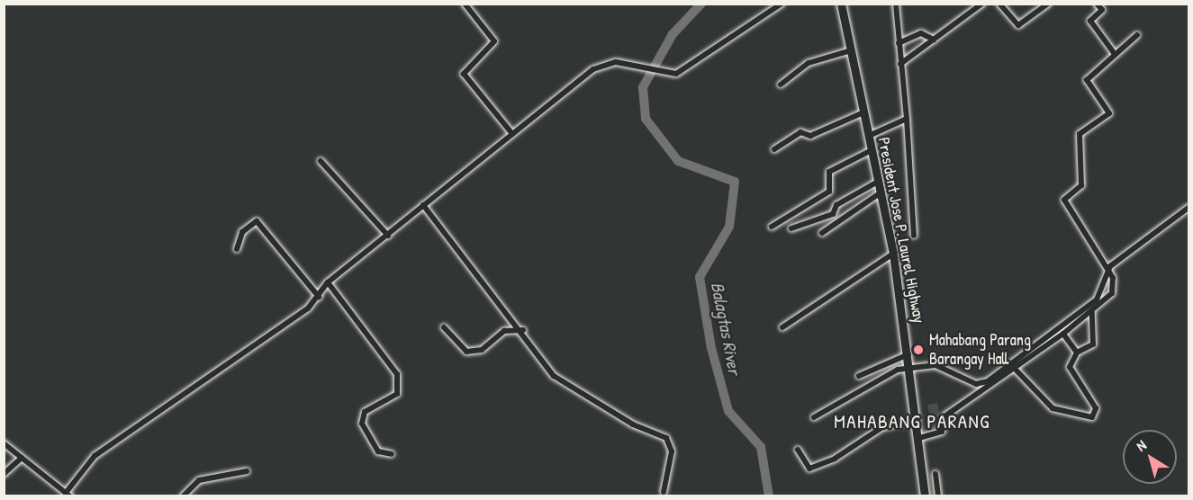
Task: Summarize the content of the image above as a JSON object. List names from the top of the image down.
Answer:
{
  "streets": {
    "highway": ["President Jose P. Laurel Highway"]
  },
  "districts": ["MAHABANG PARANG"],
  "water": ["Balagtas River"],
  "places": ["Mahabang Parang Barangay Hall"],
  "north": "top left"
}
